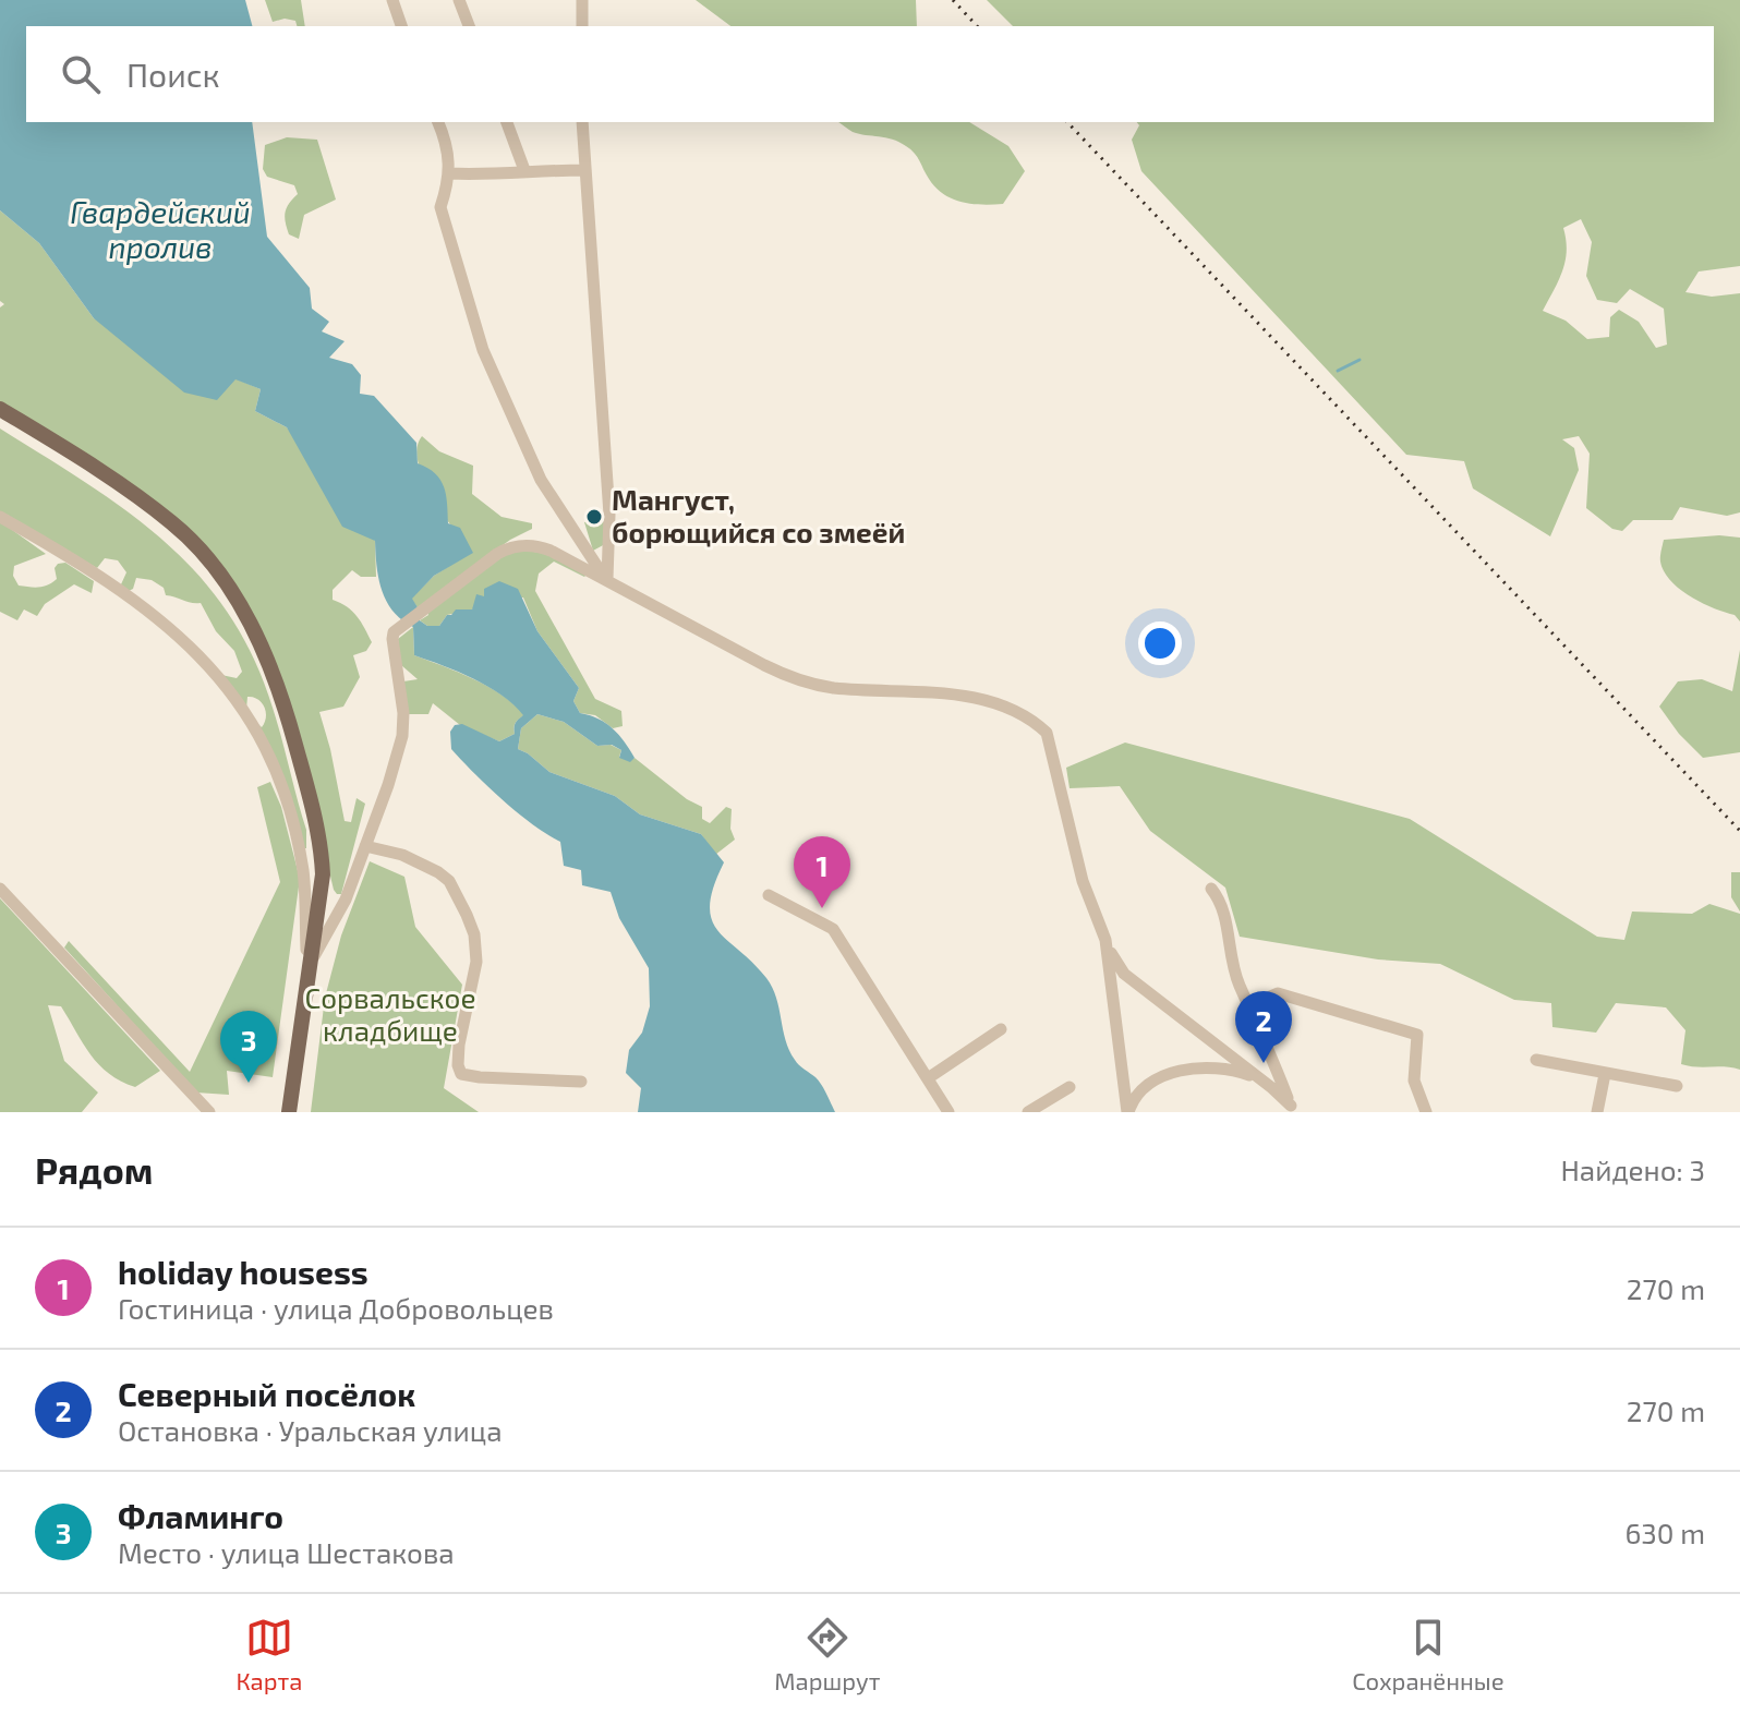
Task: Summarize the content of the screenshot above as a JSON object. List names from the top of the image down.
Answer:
{
  "water": ["Гвардейский пролив"],
  "parks": ["Сорвальское кладбище"],
  "places": ["Мангуст, борющийся со змеёй"],
  "page": {
    "search": "Поиск",
    "pins": ["1", "2", "3"],
    "heading": ["Рядом", "Найдено: 3"],
    "list": [
      {
        "mark": "1",
        "name": "holiday housess",
        "note": "Гостиница · улица Добровольцев",
        "value": "270 m"
      },
      {
        "mark": "2",
        "name": "Северный посёлок",
        "note": "Остановка · Уральская улица",
        "value": "270 m"
      },
      {
        "mark": "3",
        "name": "Фламинго",
        "note": "Место · улица Шестакова",
        "value": "630 m"
      }
    ],
    "nav": ["Карта", "Маршрут", "Сохранённые"]
  }
}
